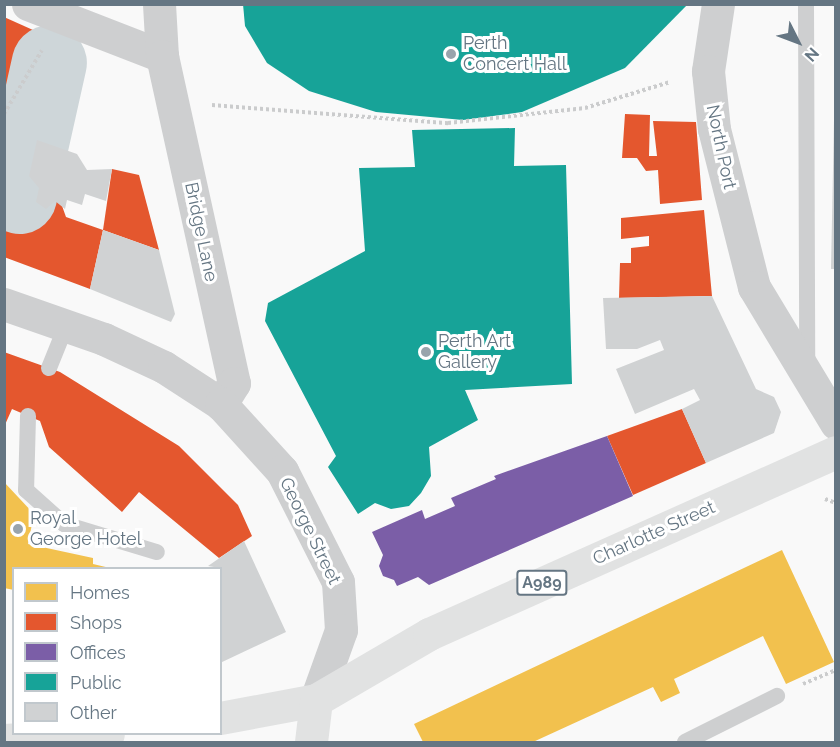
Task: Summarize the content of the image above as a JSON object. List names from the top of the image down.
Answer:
{
  "streets": {
    "main road": ["Charlotte Street", "A989"],
    "street": ["North Port", "Bridge Lane", "George Street"]
  },
  "crossings": [
    ["Bridge Lane", "George Street"],
    ["George Street", "Charlotte Street"],
    ["George Street", "A989"],
    ["Charlotte Street", "A989"]
  ],
  "places": ["Perth Concert Hall", "Perth Art Gallery", "Royal George Hotel"],
  "legend": [
    "Homes",
    "Shops",
    "Offices",
    "Public",
    "Other"
  ],
  "north": "bottom right"
}
